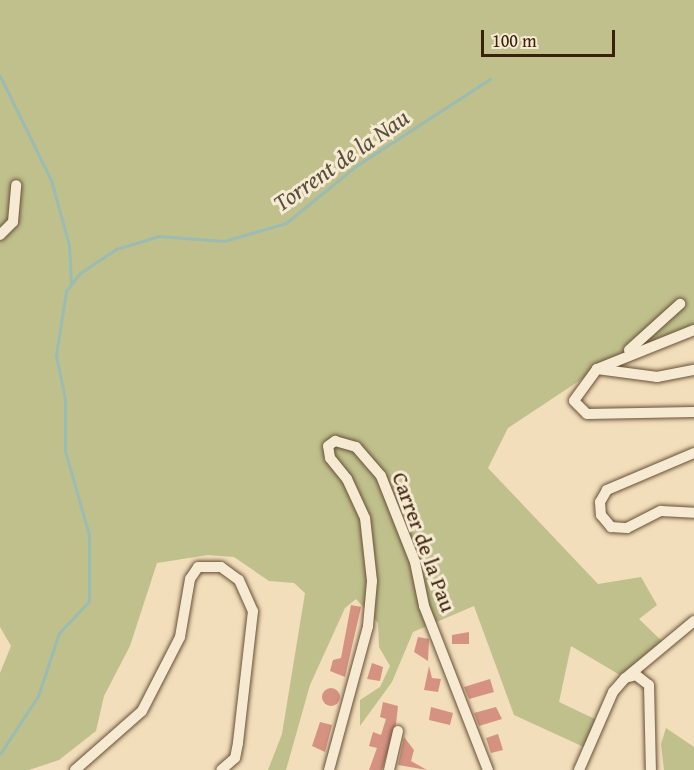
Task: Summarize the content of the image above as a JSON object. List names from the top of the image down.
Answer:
{
  "streets": {
    "street": ["Carrer de la Pau"]
  },
  "water": ["Torrent de la Nau"],
  "scale_bar": "100 m"
}
